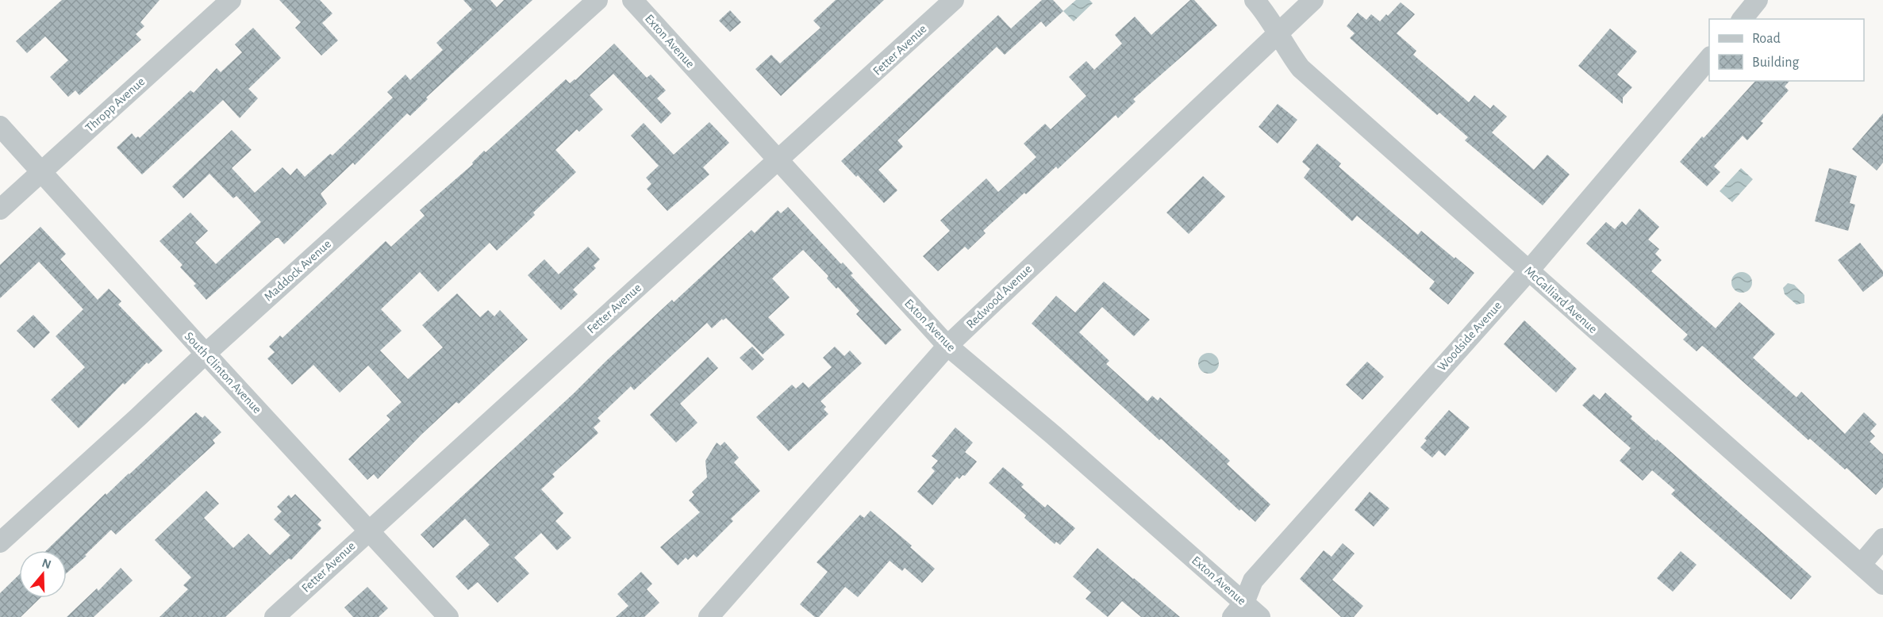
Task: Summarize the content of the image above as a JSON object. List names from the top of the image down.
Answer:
{
  "streets": {
    "street": [
      "Exton Avenue",
      "Fetter Avenue",
      "Thropp Avenue",
      "Maddock Avenue",
      "Redwood Avenue",
      "McGalliard Avenue",
      "Woodside Avenue",
      "South Clinton Avenue"
    ]
  },
  "crossings": [
    ["Exton Avenue", "Fetter Avenue"],
    ["Exton Avenue", "Redwood Avenue"],
    ["Exton Avenue", "Woodside Avenue"],
    ["Fetter Avenue", "South Clinton Avenue"],
    ["Thropp Avenue", "South Clinton Avenue"],
    ["Maddock Avenue", "South Clinton Avenue"],
    ["Redwood Avenue", "McGalliard Avenue"],
    ["McGalliard Avenue", "Woodside Avenue"]
  ],
  "legend": ["Road", "Building"],
  "north": "top"
}
